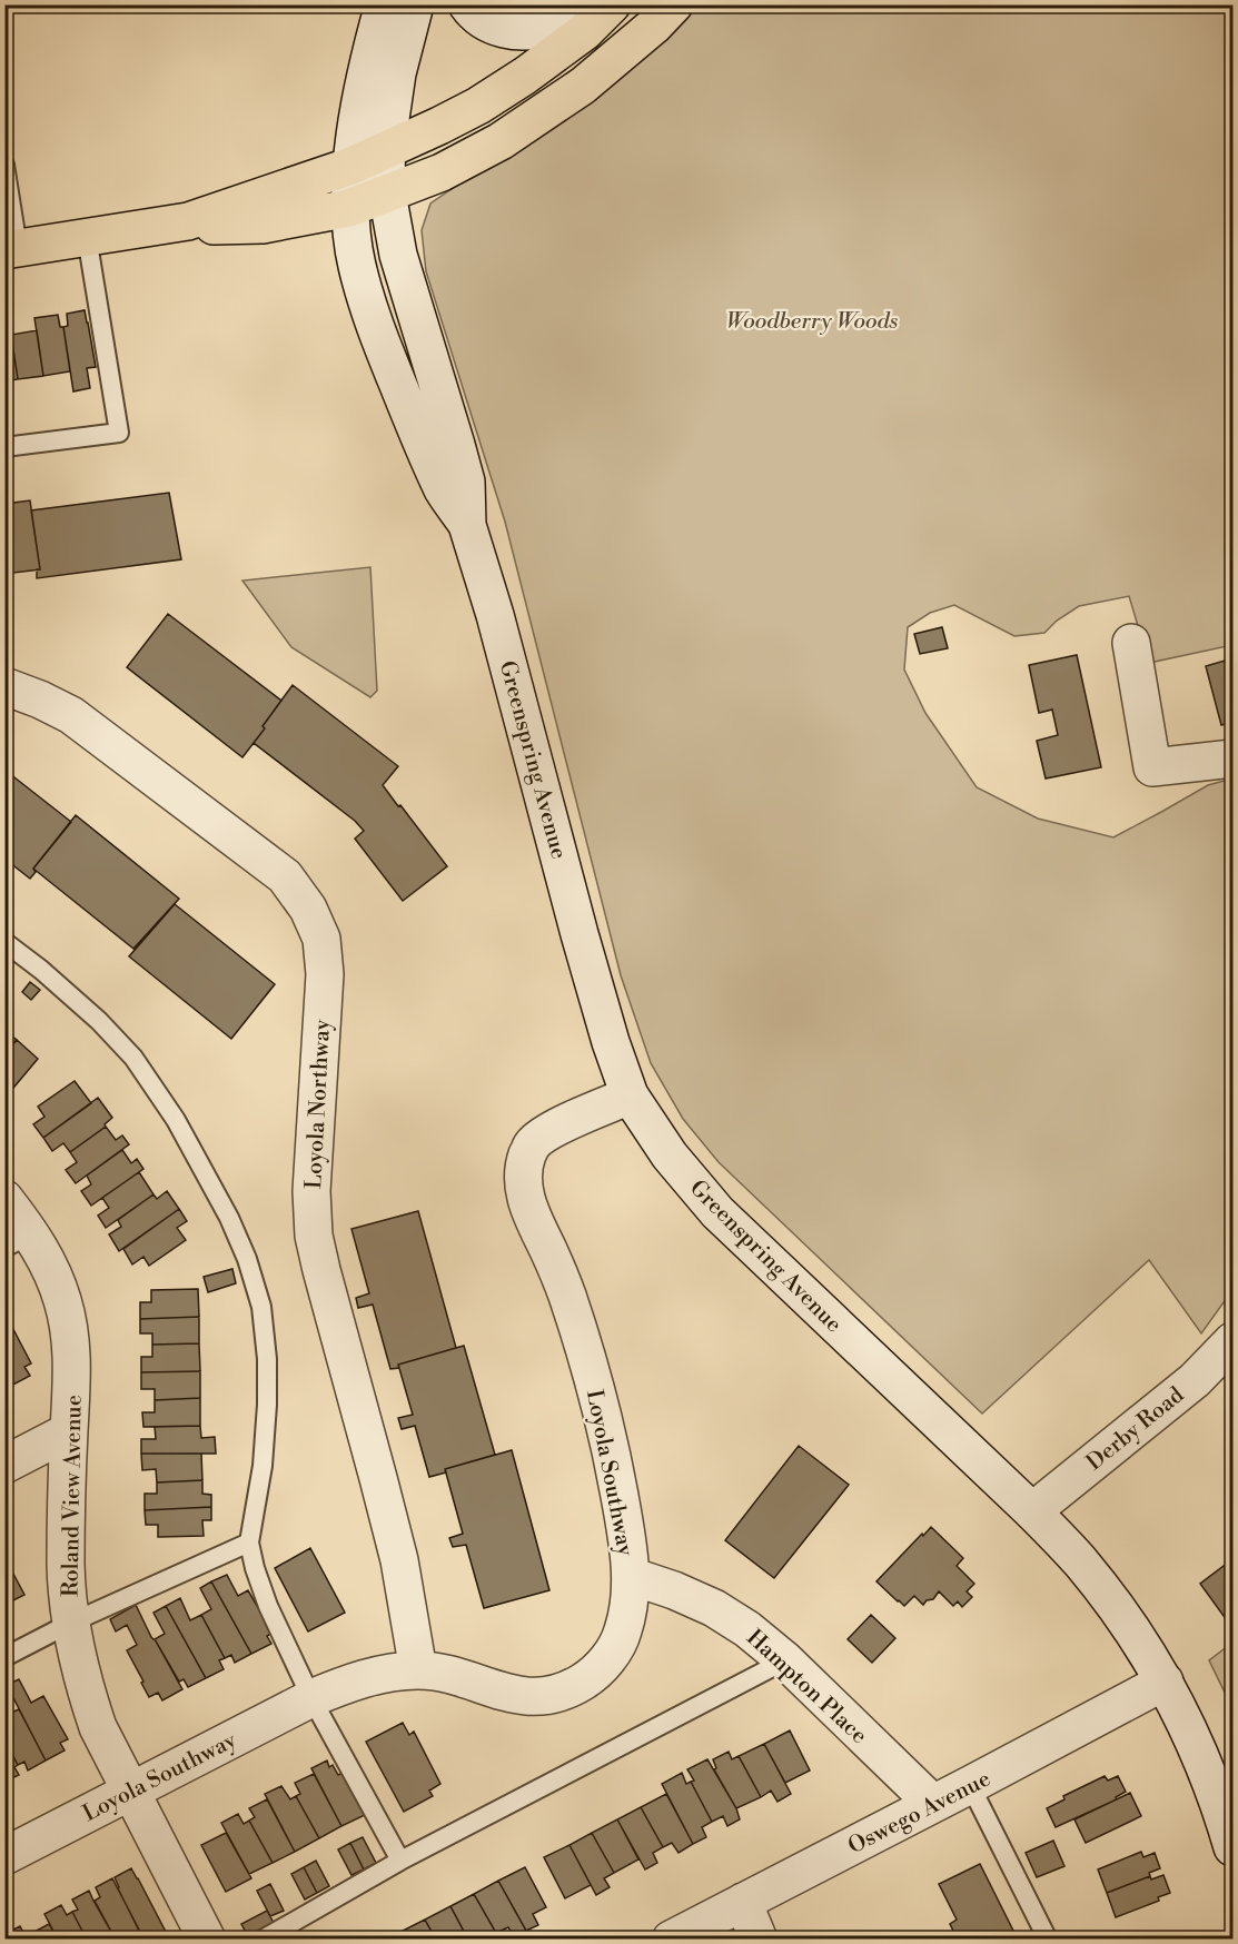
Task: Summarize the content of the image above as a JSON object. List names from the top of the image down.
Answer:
{
  "streets": {
    "street": [
      "Greenspring Avenue",
      "Loyola Northway",
      "Derby Road",
      "Loyola Southway",
      "Roland View Avenue",
      "Hampton Place",
      "Oswego Avenue"
    ]
  },
  "crossings": [
    ["Greenspring Avenue", "Derby Road"],
    ["Greenspring Avenue", "Loyola Southway"],
    ["Greenspring Avenue", "Oswego Avenue"],
    ["Loyola Northway", "Loyola Southway"],
    ["Loyola Southway", "Roland View Avenue"],
    ["Loyola Southway", "Hampton Place"],
    ["Hampton Place", "Oswego Avenue"]
  ],
  "parks": ["Woodberry Woods"]
}
